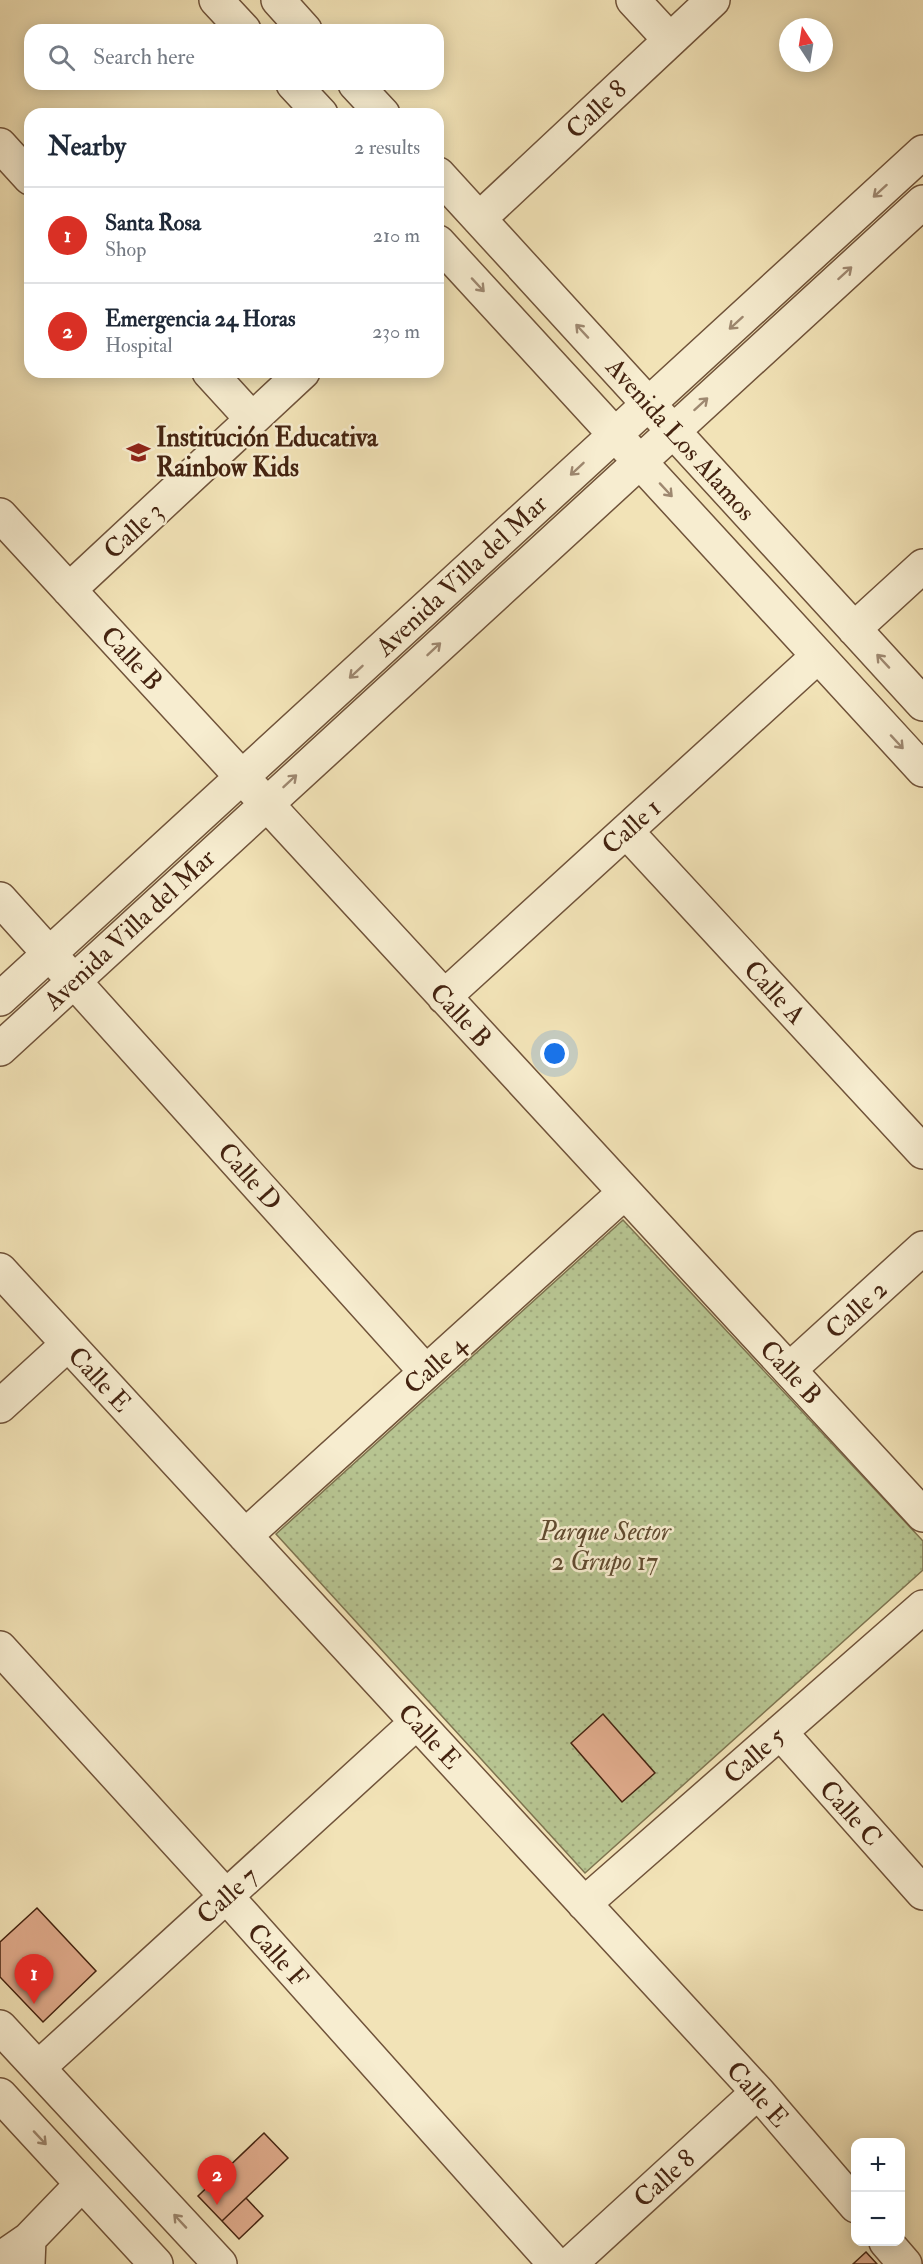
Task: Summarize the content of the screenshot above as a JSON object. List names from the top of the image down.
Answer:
{
  "streets": {
    "street": [
      "Calle 8",
      "Avenida Los Alamos",
      "Calle 3",
      "Avenida Villa del Mar",
      "Calle B",
      "Calle 1",
      "Calle A",
      "Calle D",
      "Calle 2",
      "Calle 4",
      "Calle E",
      "Calle 5",
      "Calle C",
      "Calle 7",
      "Calle F"
    ]
  },
  "crossings": [
    ["Calle 8", "Avenida Los Alamos"],
    ["Calle 8", "Calle E"],
    ["Avenida Los Alamos", "Avenida Villa del Mar"],
    ["Avenida Los Alamos", "Calle 1"],
    ["Calle 3", "Calle B"],
    ["Avenida Villa del Mar", "Calle B"],
    ["Avenida Villa del Mar", "Calle D"],
    ["Calle B", "Calle 1"],
    ["Calle B", "Calle 2"],
    ["Calle B", "Calle 4"],
    ["Calle 1", "Calle A"],
    ["Calle D", "Calle 4"],
    ["Calle 4", "Calle E"],
    ["Calle E", "Calle 5"],
    ["Calle E", "Calle 7"],
    ["Calle 5", "Calle C"],
    ["Calle 7", "Calle F"]
  ],
  "parks": ["Parque Sector 2 Grupo 17"],
  "places": {
    "school or university": ["Institución Educativa Rainbow Kids"]
  },
  "north": "top",
  "page": {
    "search": "Search here",
    "heading": ["Nearby", "2 results"],
    "list": [
      {
        "mark": "1",
        "name": "Santa Rosa",
        "note": "Shop",
        "value": "210 m"
      },
      {
        "mark": "2",
        "name": "Emergencia 24 Horas",
        "note": "Hospital",
        "value": "230 m"
      }
    ],
    "pins": ["1", "2"],
    "map_buttons": ["+", "−"]
  }
}
